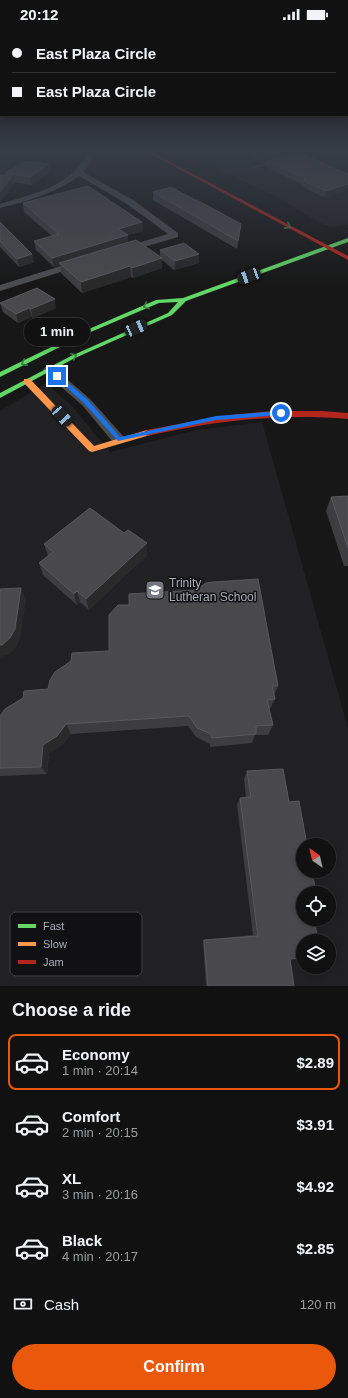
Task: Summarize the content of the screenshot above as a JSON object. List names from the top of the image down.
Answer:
{
  "places": {
    "school or university": ["Trinity Lutheran School"]
  },
  "legend": ["Fast", "Slow", "Jam"],
  "north": "top left",
  "page": {
    "status": "20:12",
    "banner": ["East Plaza Circle", "East Plaza Circle"],
    "bubble": "1 min",
    "heading": "Choose a ride",
    "list": [
      {
        "name": "Economy",
        "note": "1 min · 20:14",
        "value": "$2.89"
      },
      {
        "name": "Comfort",
        "note": "2 min · 20:15",
        "value": "$3.91"
      },
      {
        "name": "XL",
        "note": "3 min · 20:16",
        "value": "$4.92"
      },
      {
        "name": "Black",
        "note": "4 min · 20:17",
        "value": "$2.85"
      }
    ],
    "pay": ["Cash", "120 m"],
    "buttons": "Confirm"
  }
}
